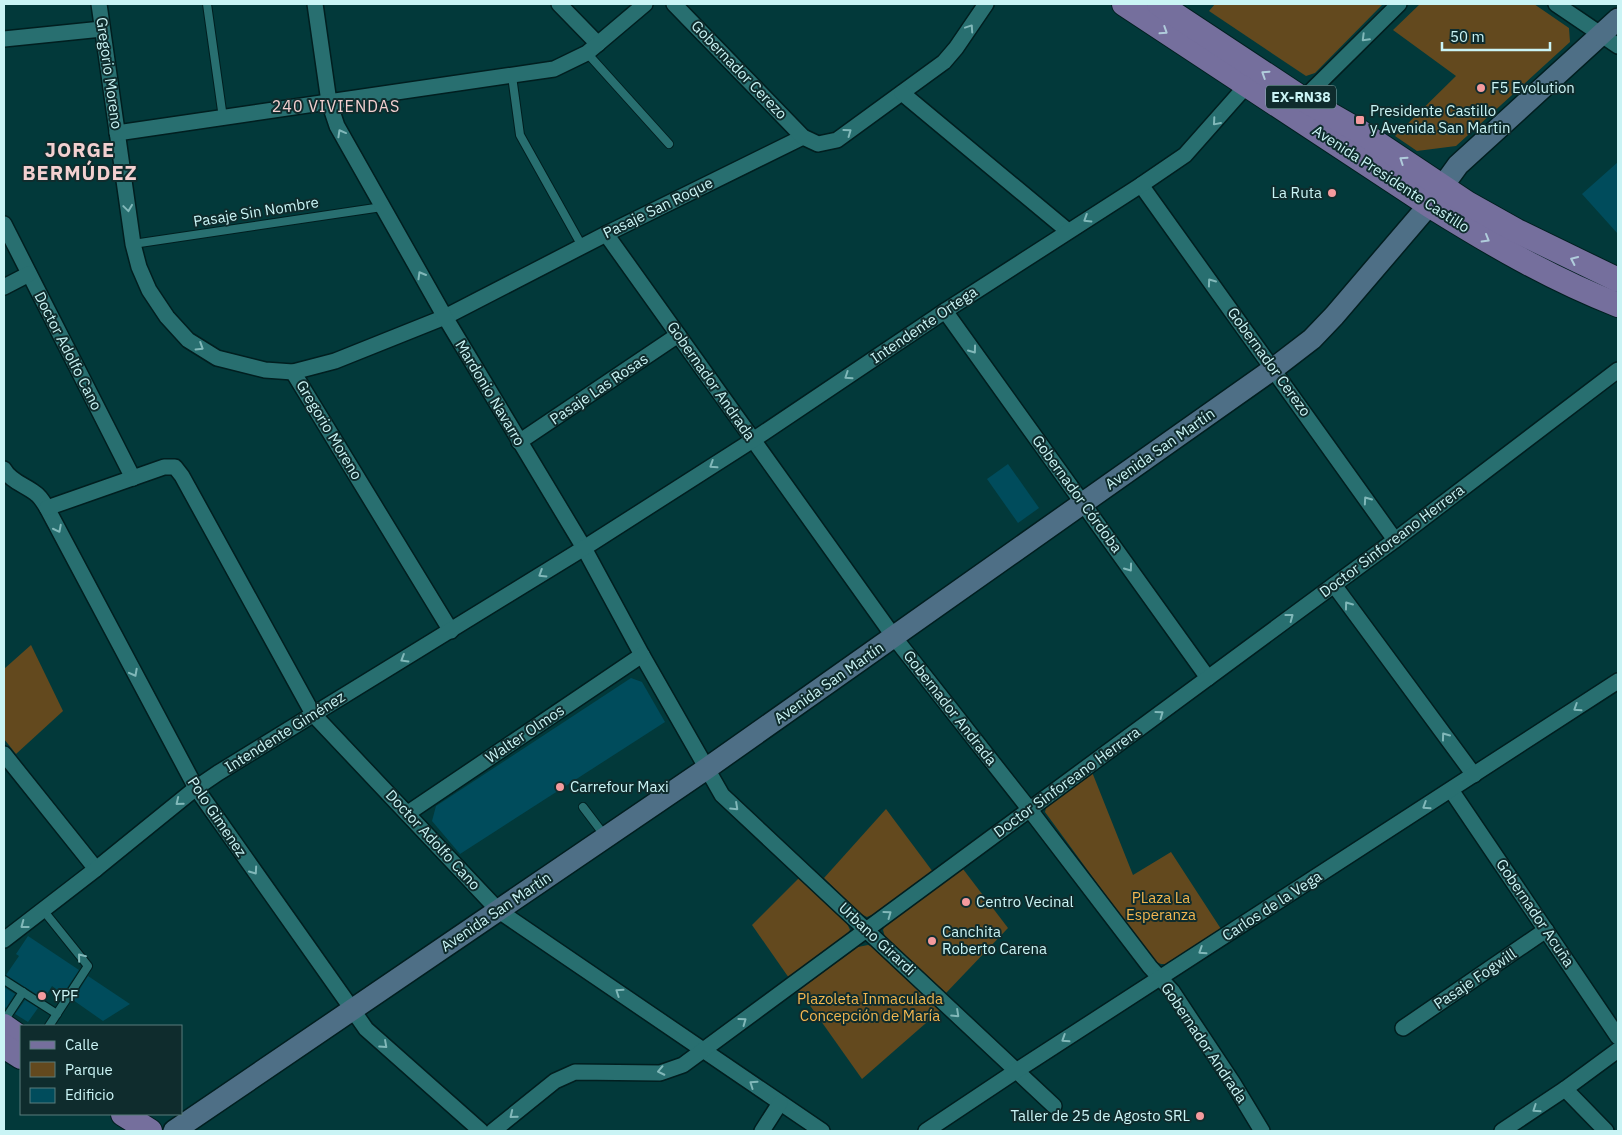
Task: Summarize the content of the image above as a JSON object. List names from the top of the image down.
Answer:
{
  "streets": {
    "main road": ["EX-RN38", "Avenida Presidente Castillo", "Avenida San Martín"],
    "street": [
      "Gobernador Cerezo",
      "Gregorio Moreno",
      "Pasaje San Roque",
      "Intendente Ortega",
      "Doctor Adolfo Cano",
      "Gobernador Andrada",
      "Pasaje Las Rosas",
      "Mardonio Navarro",
      "Gobernador Córdoba",
      "Doctor Sinforeano Herrera",
      "Intendente Giménez",
      "Walter Olmos",
      "Polo Gimenez",
      "Carlos de la Vega",
      "Gobernador Acuña",
      "Urbano Girardi",
      "Pasaje Fogwill"
    ],
    "lane": ["Pasaje Sin Nombre"]
  },
  "crossings": [
    ["Gobernador Cerezo", "Pasaje San Roque"],
    ["Gobernador Cerezo", "Intendente Ortega"],
    ["Gobernador Cerezo", "Avenida San Martín"],
    ["Gobernador Cerezo", "Doctor Sinforeano Herrera"],
    ["Gregorio Moreno", "Pasaje San Roque"],
    ["Gregorio Moreno", "Pasaje Sin Nombre"],
    ["Gregorio Moreno", "Intendente Giménez"],
    ["Avenida Presidente Castillo", "Intendente Ortega"],
    ["Avenida Presidente Castillo", "Avenida San Martín"],
    ["Pasaje San Roque", "Gobernador Andrada"],
    ["Pasaje San Roque", "Mardonio Navarro"],
    ["Pasaje Sin Nombre", "Mardonio Navarro"],
    ["Intendente Ortega", "Gobernador Andrada"],
    ["Intendente Ortega", "Mardonio Navarro"],
    ["Intendente Ortega", "Gobernador Córdoba"],
    ["Intendente Ortega", "Intendente Giménez"],
    ["Doctor Adolfo Cano", "Avenida San Martín"],
    ["Doctor Adolfo Cano", "Doctor Sinforeano Herrera"],
    ["Doctor Adolfo Cano", "Intendente Giménez"],
    ["Doctor Adolfo Cano", "Walter Olmos"],
    ["Gobernador Andrada", "Pasaje Las Rosas"],
    ["Gobernador Andrada", "Avenida San Martín"],
    ["Gobernador Andrada", "Doctor Sinforeano Herrera"],
    ["Gobernador Andrada", "Carlos de la Vega"],
    ["Pasaje Las Rosas", "Mardonio Navarro"],
    ["Mardonio Navarro", "Avenida San Martín"],
    ["Mardonio Navarro", "Intendente Giménez"],
    ["Mardonio Navarro", "Walter Olmos"],
    ["Mardonio Navarro", "Urbano Girardi"],
    ["Avenida San Martín", "Gobernador Córdoba"],
    ["Avenida San Martín", "Polo Gimenez"],
    ["Avenida San Martín", "Urbano Girardi"],
    ["Gobernador Córdoba", "Doctor Sinforeano Herrera"],
    ["Doctor Sinforeano Herrera", "Urbano Girardi"],
    ["Intendente Giménez", "Polo Gimenez"],
    ["Carlos de la Vega", "Gobernador Acuña"],
    ["Carlos de la Vega", "Urbano Girardi"],
    ["Gobernador Acuña", "Pasaje Fogwill"]
  ],
  "one_way": [
    "Gobernador Cerezo",
    "Gregorio Moreno",
    "Intendente Ortega",
    "Gobernador Córdoba",
    "Intendente Giménez",
    "Polo Gimenez",
    "Carlos de la Vega",
    "Urbano Girardi"
  ],
  "districts": ["240 VIVIENDAS", "JORGE BERMÚDEZ"],
  "parks": ["PLaza La Esperanza", "Plazoleta Inmaculada Concepción de María"],
  "places": {
    "other": [
      "F5 Evolution",
      "La Ruta",
      "Carrefour Maxi",
      "Centro Vecinal",
      "Canchita Roberto Carena",
      "YPF",
      "Taller de 25 de Agosto SRL"
    ],
    "transit": ["Presidente Castillo y Avenida San Martin"]
  },
  "legend": ["Calle", "Parque", "Edificio"],
  "scale_bar": "50 m"
}
